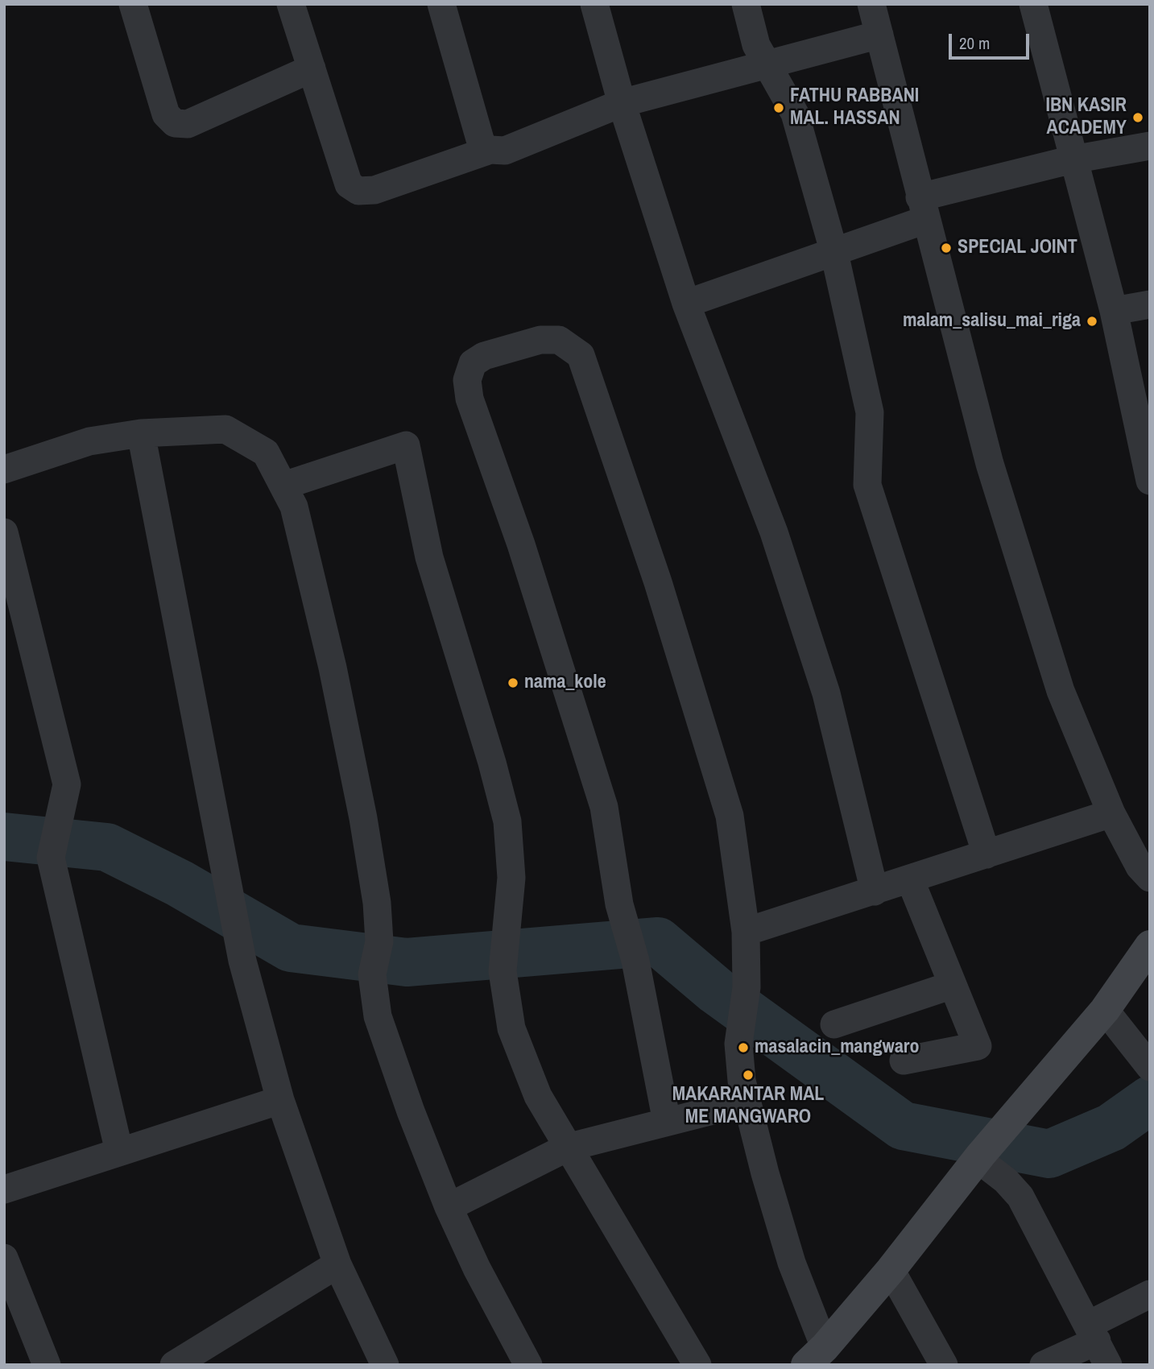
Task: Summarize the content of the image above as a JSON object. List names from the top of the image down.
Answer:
{
  "places": [
    "FATHU RABBANI MAL. HASSAN",
    "IBN KASIR ACADEMY",
    "SPECIAL JOINT",
    "malam_salisu_mai_riga",
    "nama_kole",
    "masalacin_mangwaro",
    "MAKARANTAR MAL ME MANGWARO"
  ],
  "scale_bar": "20 m"
}
